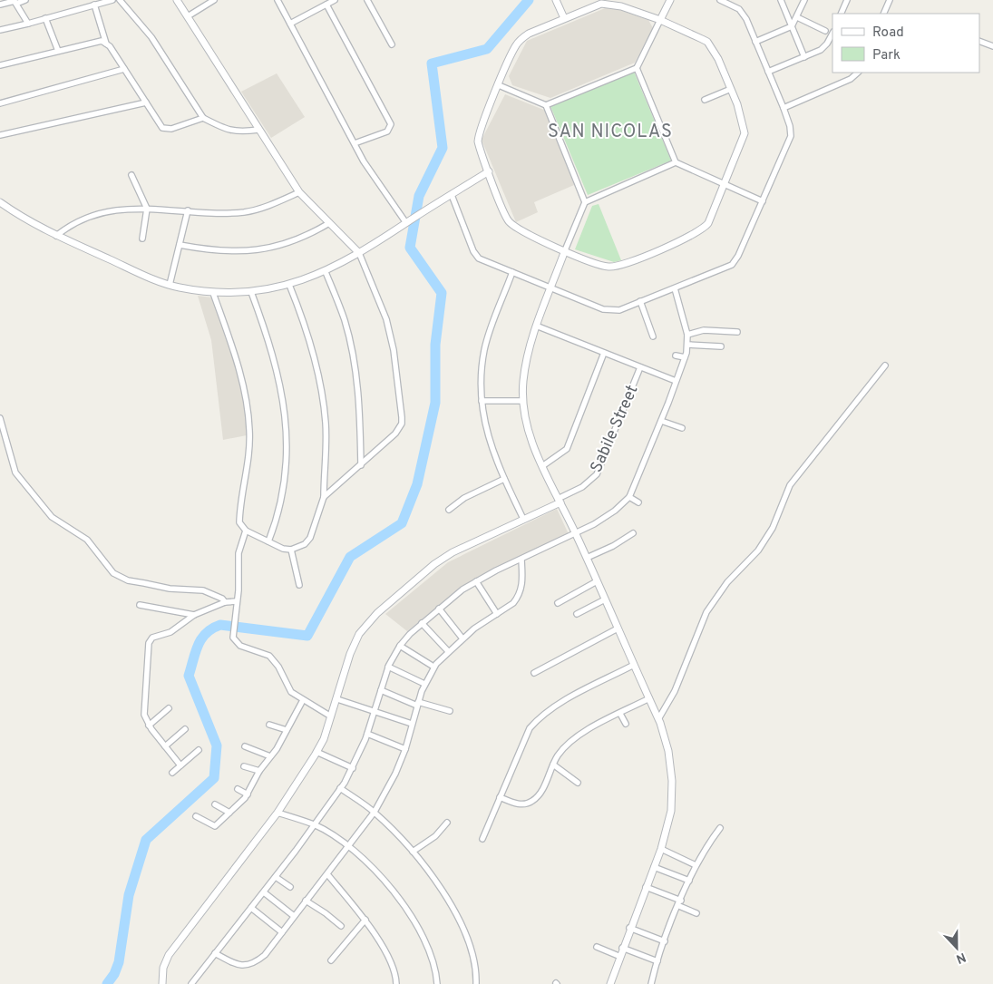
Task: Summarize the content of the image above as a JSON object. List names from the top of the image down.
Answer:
{
  "streets": {
    "street": ["Sabile Street"]
  },
  "districts": ["SAN NICOLAS"],
  "legend": ["Road", "Park"],
  "north": "bottom"
}
